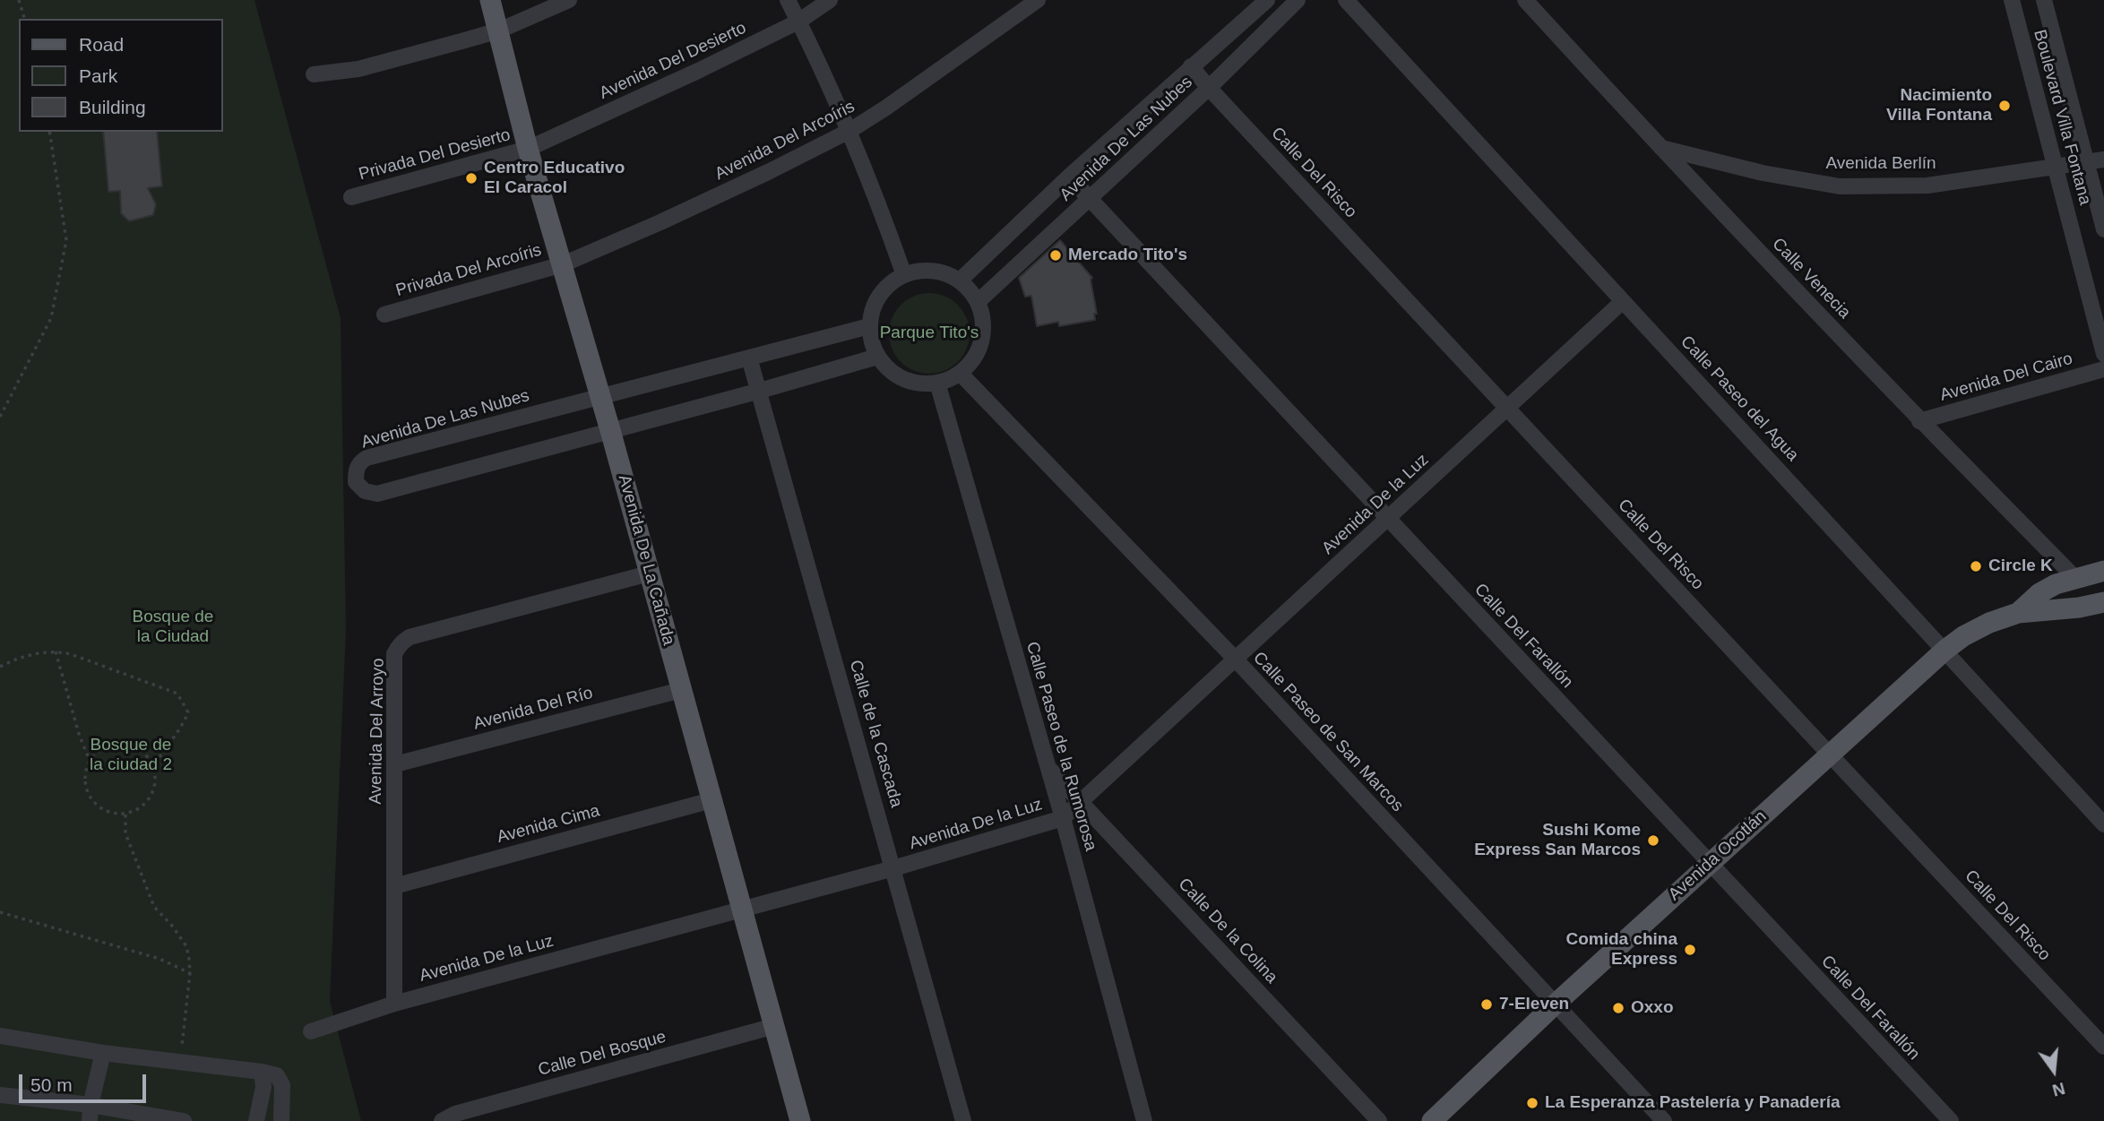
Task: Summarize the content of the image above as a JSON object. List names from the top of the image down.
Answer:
{
  "streets": {
    "main road": ["Avenida De La Cañada", "Avenida Ocotlán"],
    "street": [
      "Avenida Del Desierto",
      "Boulevard Villa Fontana",
      "Avenida De Las Nubes",
      "Avenida Del Arcoíris",
      "Privada Del Desierto",
      "Avenida Berlín",
      "Calle Del Risco",
      "Privada Del Arcoíris",
      "Calle Venecia",
      "Avenida Del Cairo",
      "Calle Paseo del Agua",
      "Avenida De la Luz",
      "Calle Del Farallón",
      "Avenida Del Río",
      "Avenida Del Arroyo",
      "Calle Paseo de San Marcos",
      "Calle de la Cascada",
      "Calle Paseo de la Rumorosa",
      "Avenida Cima",
      "Calle De la Colina",
      "Calle Del Bosque"
    ]
  },
  "crossings": [
    ["Avenida Del Desierto", "Privada Del Desierto"],
    ["Avenida Del Desierto", "Avenida De La Cañada"],
    ["Boulevard Villa Fontana", "Avenida Berlín"],
    ["Avenida De Las Nubes", "Calle Del Risco"],
    ["Avenida De Las Nubes", "Avenida De La Cañada"],
    ["Avenida De Las Nubes", "Calle Del Farallón"],
    ["Avenida De Las Nubes", "Calle Paseo de San Marcos"],
    ["Avenida De Las Nubes", "Calle de la Cascada"],
    ["Avenida De Las Nubes", "Calle Paseo de la Rumorosa"],
    ["Avenida Del Arcoíris", "Privada Del Arcoíris"],
    ["Avenida Del Arcoíris", "Avenida De La Cañada"],
    ["Privada Del Desierto", "Avenida De La Cañada"],
    ["Avenida Berlín", "Calle Venecia"],
    ["Calle Del Risco", "Avenida De la Luz"],
    ["Calle Del Risco", "Avenida Ocotlán"],
    ["Privada Del Arcoíris", "Avenida De La Cañada"],
    ["Calle Venecia", "Avenida Del Cairo"],
    ["Calle Venecia", "Avenida Ocotlán"],
    ["Calle Paseo del Agua", "Avenida De la Luz"],
    ["Calle Paseo del Agua", "Avenida Ocotlán"],
    ["Avenida De la Luz", "Avenida De La Cañada"],
    ["Avenida De la Luz", "Calle Del Farallón"],
    ["Avenida De la Luz", "Avenida Del Arroyo"],
    ["Avenida De la Luz", "Calle Paseo de San Marcos"],
    ["Avenida De la Luz", "Calle de la Cascada"],
    ["Avenida De la Luz", "Calle Paseo de la Rumorosa"],
    ["Avenida De la Luz", "Calle De la Colina"],
    ["Avenida De La Cañada", "Avenida Del Río"],
    ["Avenida De La Cañada", "Avenida Del Arroyo"],
    ["Avenida De La Cañada", "Avenida Cima"],
    ["Avenida De La Cañada", "Calle Del Bosque"],
    ["Calle Del Farallón", "Avenida Ocotlán"],
    ["Avenida Del Río", "Avenida Del Arroyo"],
    ["Avenida Del Arroyo", "Avenida Cima"],
    ["Calle Paseo de San Marcos", "Calle Paseo de la Rumorosa"],
    ["Calle Paseo de San Marcos", "Avenida Ocotlán"],
    ["Calle Paseo de la Rumorosa", "Calle De la Colina"]
  ],
  "parks": ["Parque Tito's", "Bosque de la Ciudad", "Bosque de la ciudad 2"],
  "places": [
    "Nacimiento Villa Fontana",
    "Centro Educativo El Caracol",
    "Mercado Tito's",
    "Circle K",
    "Sushi Kome Express San Marcos",
    "Comida china Express",
    "7-Eleven",
    "Oxxo",
    "La Esperanza Pastelería y Panadería"
  ],
  "legend": ["Road", "Park", "Building"],
  "scale_bar": "50 m",
  "north": "bottom"
}
